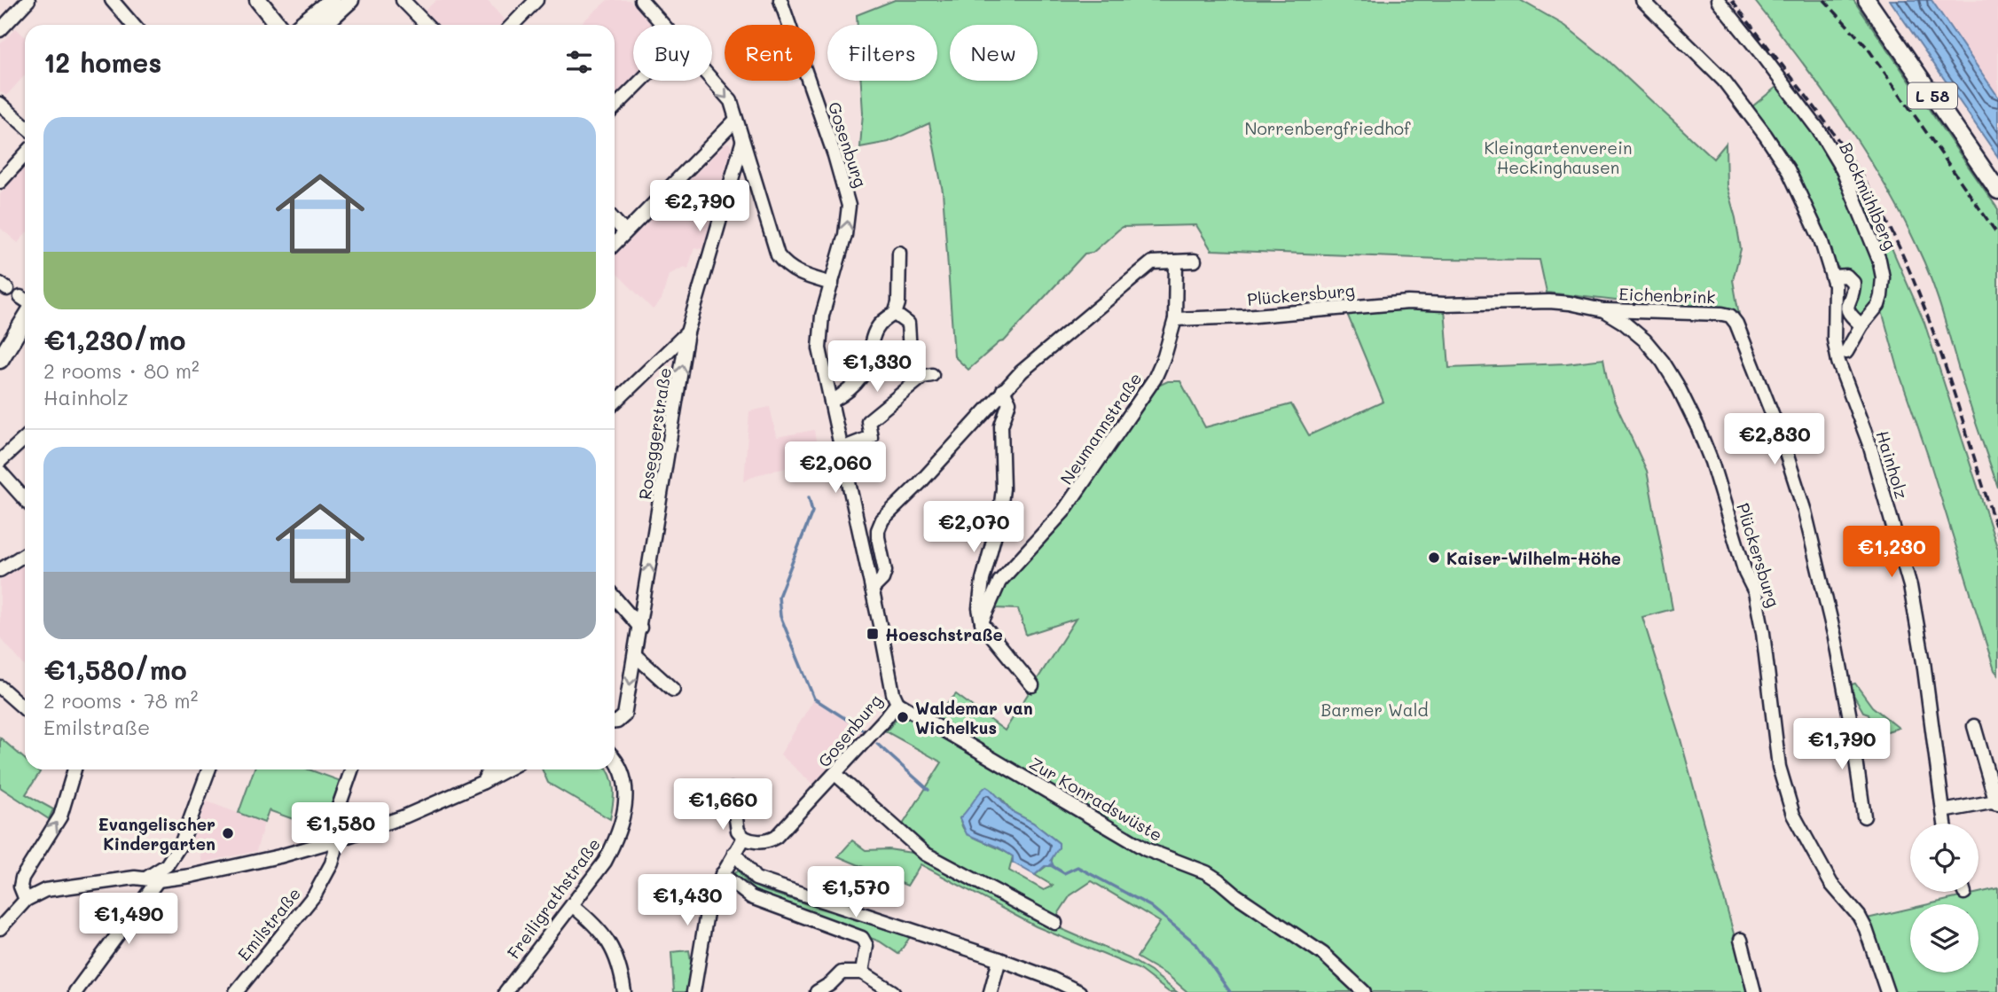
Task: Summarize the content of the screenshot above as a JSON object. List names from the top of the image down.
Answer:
{
  "streets": {
    "main road": ["L 58"],
    "street": [
      "Gosenburg",
      "Bockmühlberg",
      "Plückersburg",
      "Eichenbrink",
      "Neumannstraße",
      "Roseggerstraße",
      "Hainholz",
      "Zur Konradswüste",
      "Freiligrathstraße",
      "Emilstraße"
    ]
  },
  "crossings": [
    ["Gosenburg", "Zur Konradswüste"],
    ["Plückersburg", "Eichenbrink"],
    ["Plückersburg", "Neumannstraße"]
  ],
  "parks": ["Norrenbergfriedhof", "Kleingartenverein Heckinghausen", "Barmer Wald"],
  "places": {
    "other": ["Kaiser-Wilhelm-Höhe", "Waldemar van Wichelkus", "Evangelischer Kindergarten"],
    "transit": ["Hoeschstraße"]
  },
  "page": {
    "chip": [
      "Buy",
      "Rent",
      "Filters",
      "New"
    ],
    "heading": "12 homes",
    "list": [
      {
        "name": "€1,230/mo",
        "note": "2 rooms · 80 m² · Hainholz"
      },
      {
        "name": "€1,580/mo",
        "note": "2 rooms · 78 m² · Emilstraße"
      }
    ],
    "price": [
      "€2,790",
      "€1,330",
      "€2,830",
      "€2,060",
      "€2,070",
      "€1,230",
      "€1,790",
      "€1,660",
      "€1,580",
      "€1,570",
      "€1,430",
      "€1,490"
    ]
  }
}
